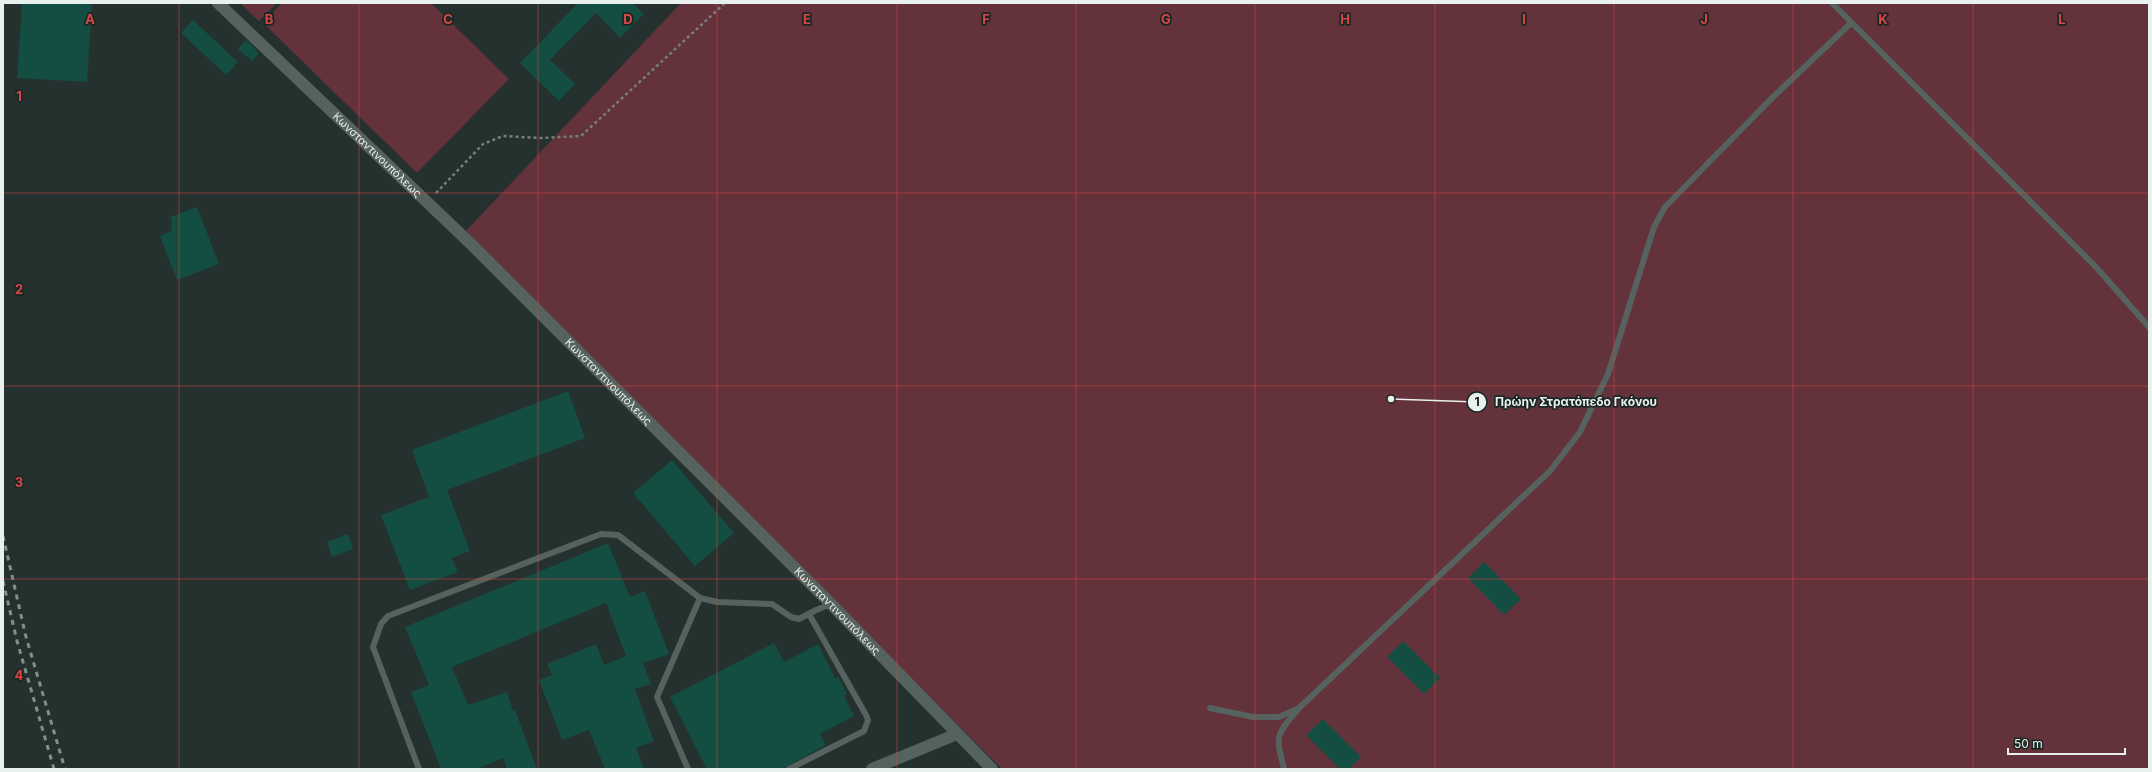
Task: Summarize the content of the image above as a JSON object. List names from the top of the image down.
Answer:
{
  "streets": {
    "street": ["Κωνσταντινουπόλεως"]
  },
  "places": ["Πρώην Στρατόπεδο Γκόνου"],
  "scale_bar": "50 m",
  "grid": {
    "columns": [
      "A",
      "B",
      "C",
      "D",
      "E",
      "F",
      "G",
      "H",
      "I",
      "J",
      "K",
      "L"
    ],
    "rows": [
      "1",
      "2",
      "3",
      "4"
    ]
  }
}
